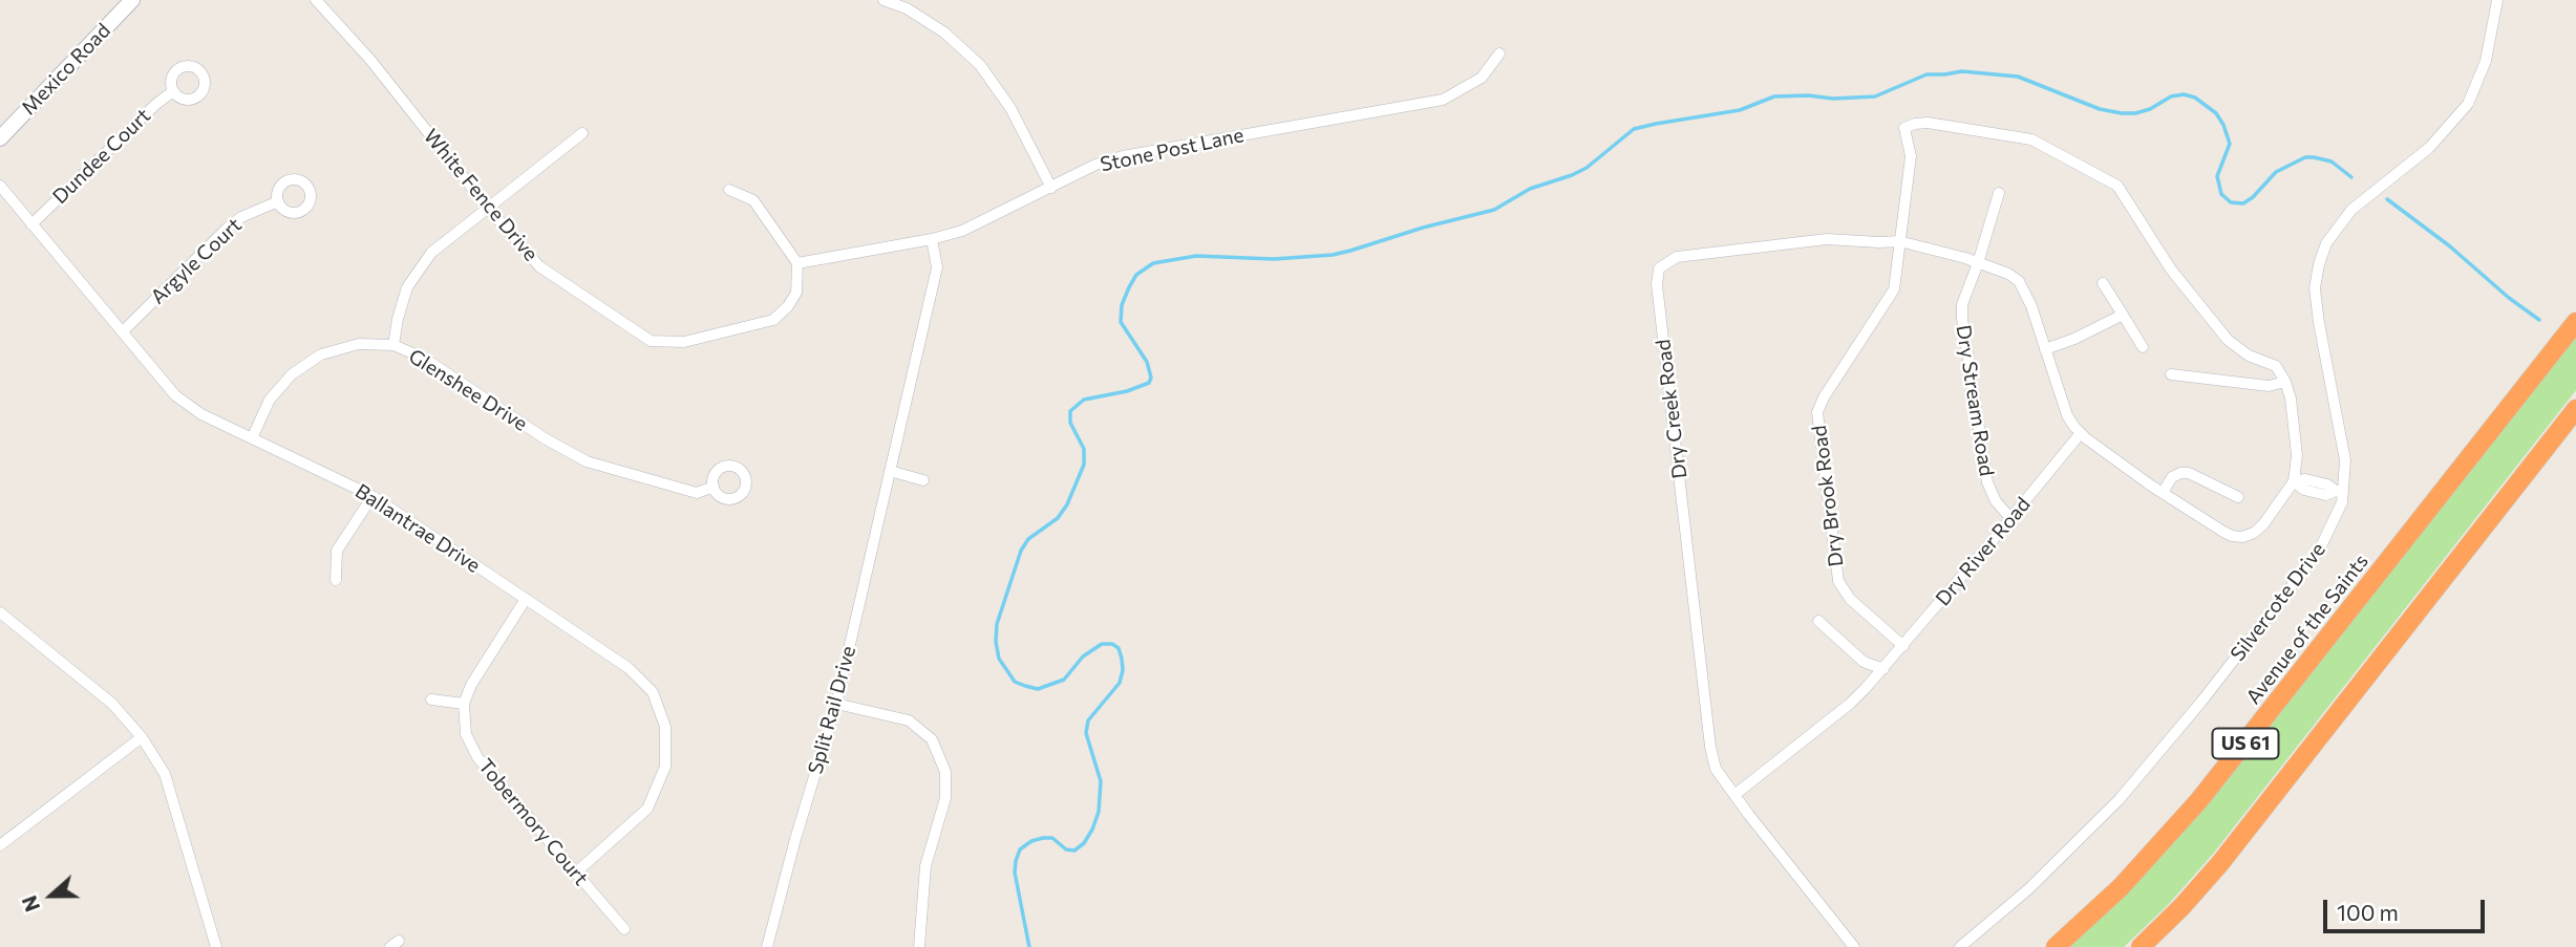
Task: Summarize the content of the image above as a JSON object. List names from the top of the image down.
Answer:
{
  "streets": {
    "highway": ["Avenue of the Saints", "US 61"],
    "street": [
      "Mexico Road",
      "Stone Post Lane",
      "Dundee Court",
      "White Fence Drive",
      "Argyle Court",
      "Glenshee Drive",
      "Dry Stream Road",
      "Dry Creek Road",
      "Dry Brook Road",
      "Ballantrae Drive",
      "Dry River Road",
      "Silvercote Drive",
      "Split Rail Drive",
      "Tobermory Court"
    ]
  },
  "crossings": [
    ["Stone Post Lane", "White Fence Drive"],
    ["Stone Post Lane", "Split Rail Drive"],
    ["Dundee Court", "Ballantrae Drive"],
    ["Argyle Court", "Ballantrae Drive"],
    ["Glenshee Drive", "Ballantrae Drive"],
    ["Dry Stream Road", "Dry Creek Road"],
    ["Dry Stream Road", "Dry River Road"],
    ["Dry Creek Road", "Dry Brook Road"],
    ["Dry Creek Road", "Dry River Road"],
    ["Dry Brook Road", "Dry River Road"],
    ["Ballantrae Drive", "Tobermory Court"]
  ],
  "scale_bar": "100 m",
  "north": "left"
}
